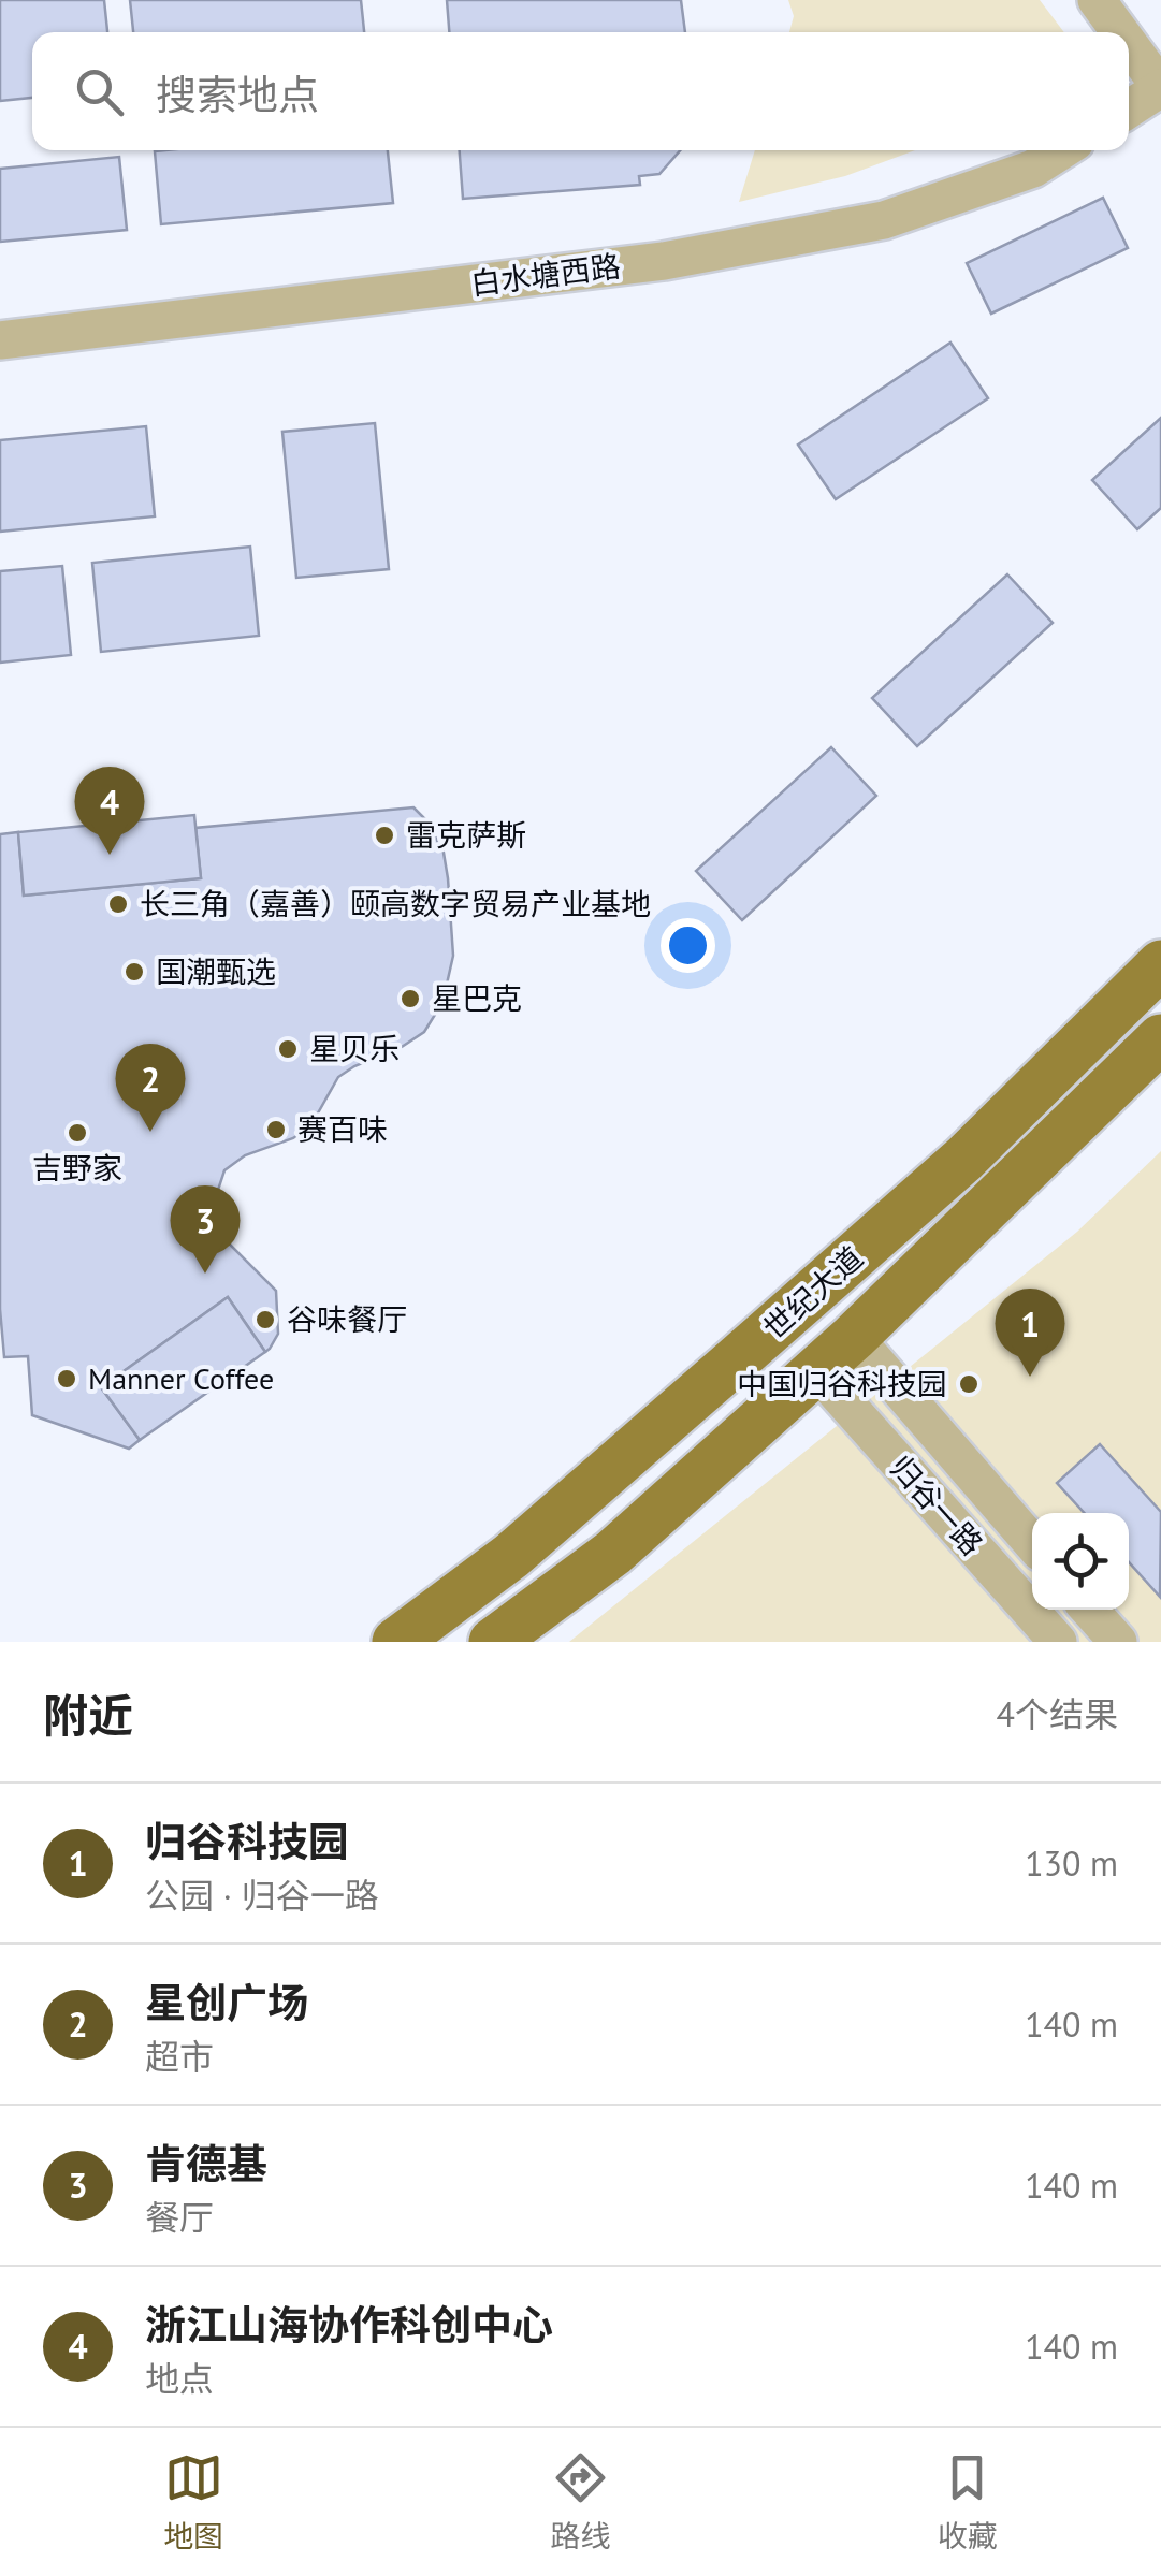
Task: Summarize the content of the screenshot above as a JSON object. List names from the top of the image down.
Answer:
{
  "streets": {
    "main road": ["世纪大道"],
    "street": ["白水塘西路", "归谷一路"]
  },
  "crossings": [
    ["世纪大道", "归谷一路"]
  ],
  "places": [
    "雷克萨斯",
    "长三角（嘉善）颐高数字贸易产业基地",
    "国潮甄选",
    "星巴克",
    "星贝乐",
    "赛百味",
    "吉野家",
    "谷味餐厅",
    "Manner Coffee",
    "中国归谷科技园"
  ],
  "page": {
    "search": "搜索地点",
    "pins": [
      "4",
      "2",
      "3",
      "1"
    ],
    "heading": ["附近", "4个结果"],
    "list": [
      {
        "mark": "1",
        "name": "归谷科技园",
        "note": "公园 · 归谷一路",
        "value": "130 m"
      },
      {
        "mark": "2",
        "name": "星创广场",
        "note": "超市",
        "value": "140 m"
      },
      {
        "mark": "3",
        "name": "肯德基",
        "note": "餐厅",
        "value": "140 m"
      },
      {
        "mark": "4",
        "name": "浙江山海协作科创中心",
        "note": "地点",
        "value": "140 m"
      }
    ],
    "nav": ["地图", "路线", "收藏"]
  }
}
